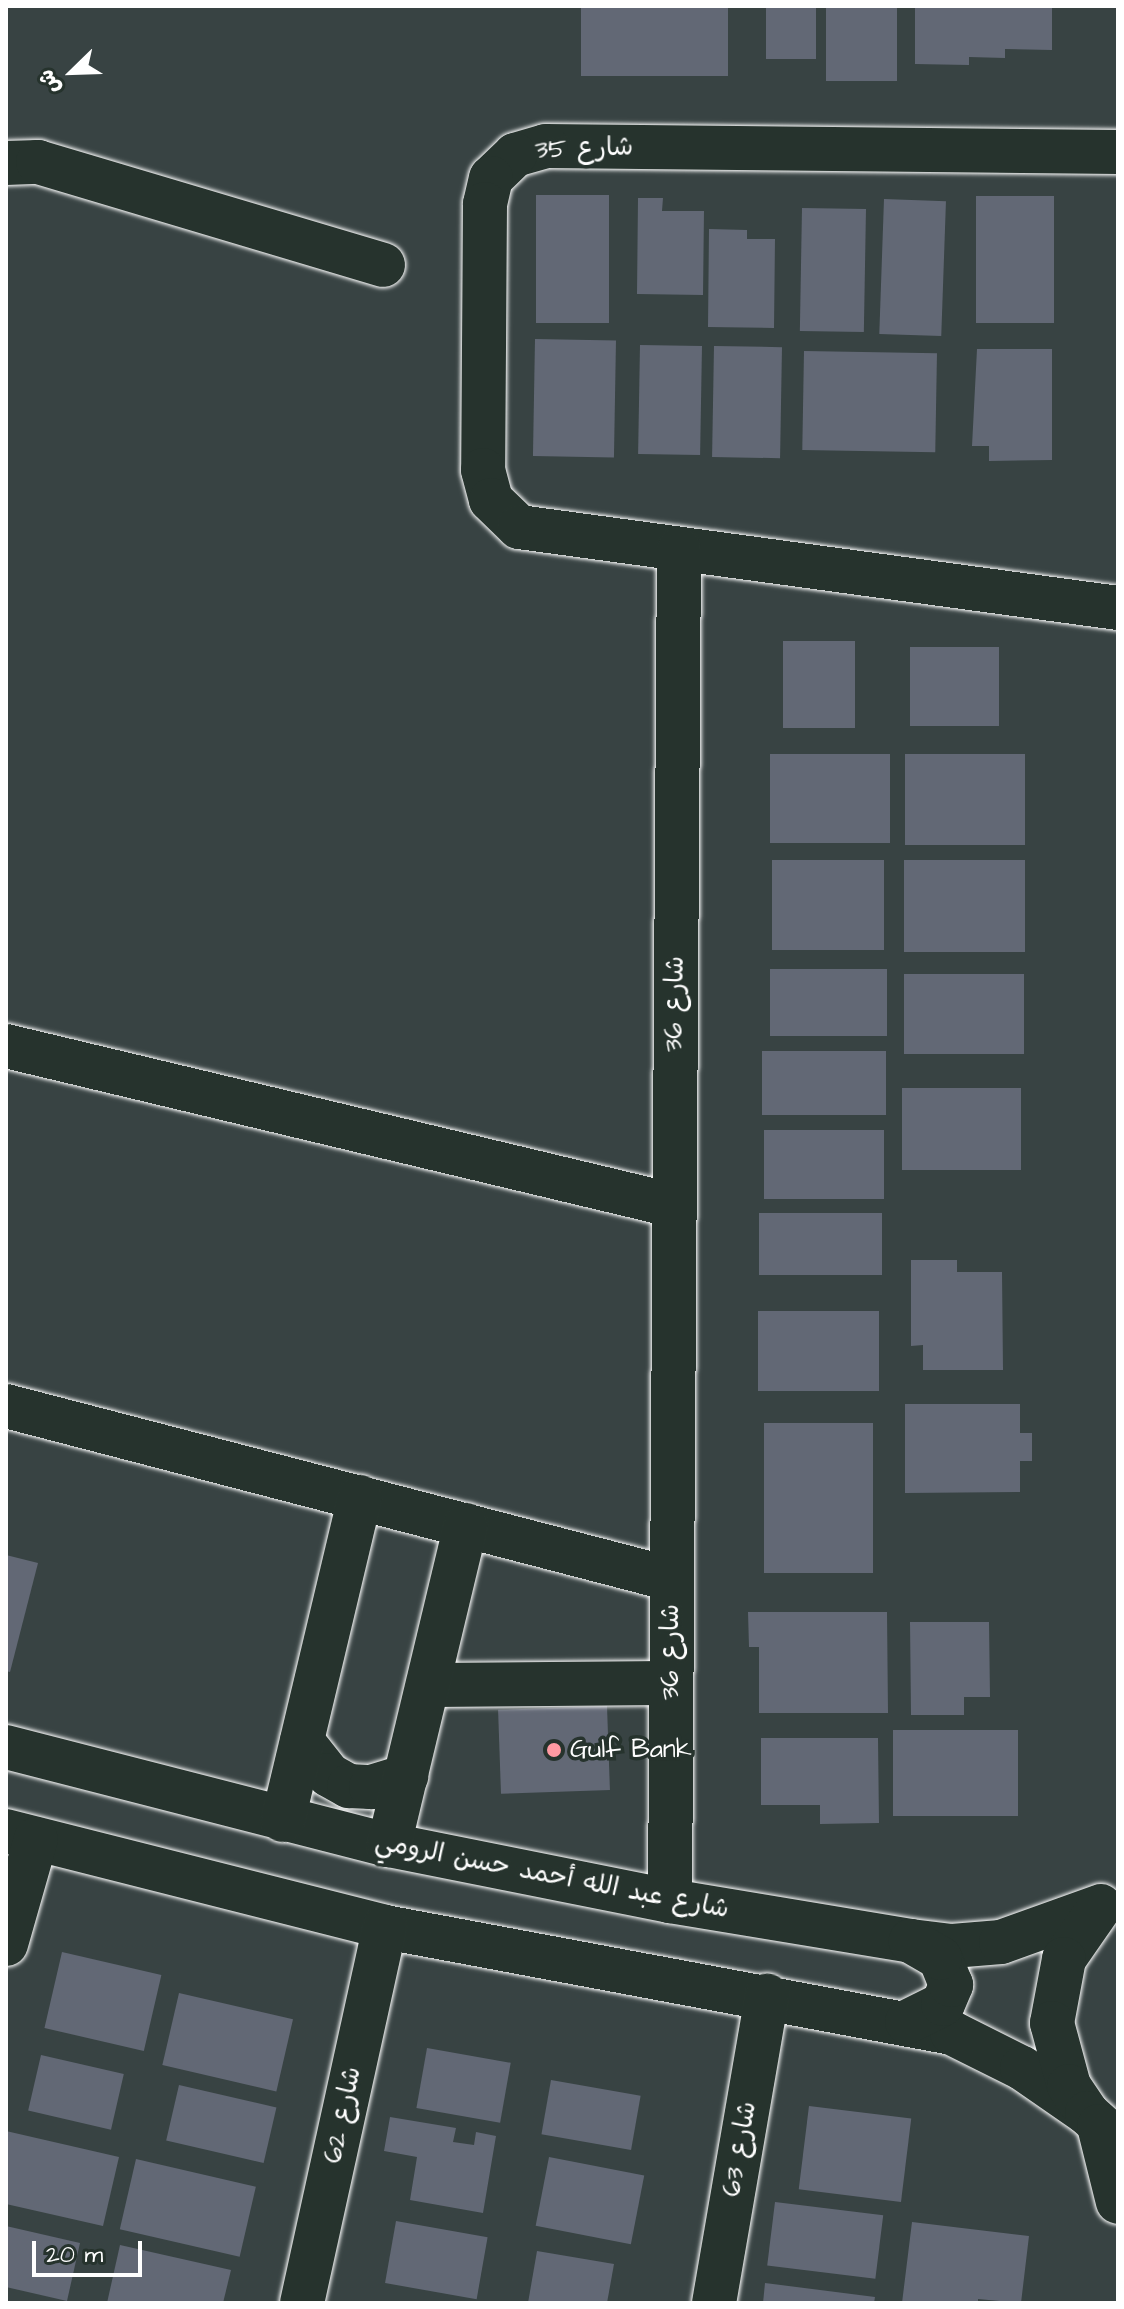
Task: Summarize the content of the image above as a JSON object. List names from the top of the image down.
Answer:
{
  "streets": {
    "street": [
      "شارع 35",
      "شارع 36",
      "شارع عبد الله أحمد حسن الرومي",
      "شارع 62",
      "شارع 63"
    ]
  },
  "crossings": [
    ["شارع 35", "شارع 36"],
    ["شارع 36", "شارع عبد الله أحمد حسن الرومي"]
  ],
  "places": ["Gulf Bank"],
  "scale_bar": "20 m",
  "north": "bottom left"
}
